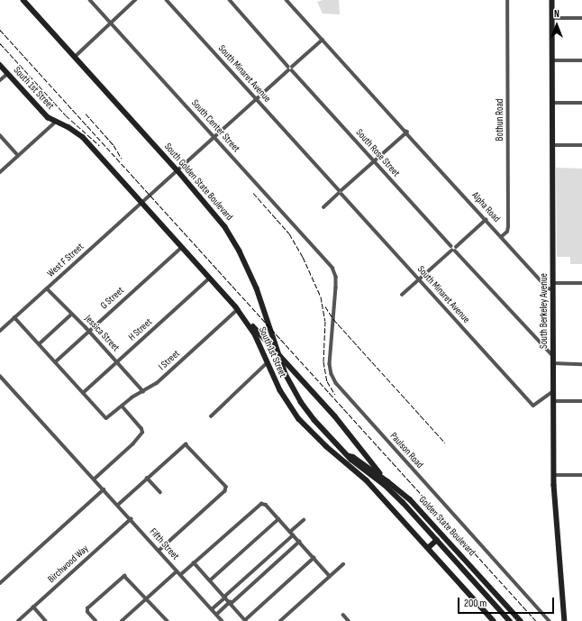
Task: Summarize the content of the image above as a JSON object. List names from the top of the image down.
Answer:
{
  "streets": {
    "street": [
      "South Minaret Avenue",
      "South 1st Street",
      "Bothun Road",
      "South Center Street",
      "South Rose Street",
      "South Golden State Boulevard",
      "Alpha Road",
      "West F Street",
      "G Street",
      "South Berkeley Avenue",
      "H Street",
      "Jessica Street",
      "I Street",
      "Paulson Road",
      "Golden State Boulevard",
      "Fifth Street",
      "Birchwood Way"
    ]
  },
  "crossings": [
    ["South Minaret Avenue", "West F Street"],
    ["South Minaret Avenue", "South Berkeley Avenue"],
    ["South 1st Street", "West F Street"],
    ["South 1st Street", "G Street"],
    ["South 1st Street", "H Street"],
    ["South 1st Street", "I Street"],
    ["Bothun Road", "Alpha Road"],
    ["South Center Street", "West F Street"],
    ["South Center Street", "Paulson Road"],
    ["South Rose Street", "West F Street"],
    ["South Rose Street", "South Berkeley Avenue"],
    ["South Golden State Boulevard", "West F Street"],
    ["South Golden State Boulevard", "Golden State Boulevard"],
    ["Alpha Road", "West F Street"],
    ["Alpha Road", "South Berkeley Avenue"],
    ["West F Street", "Jessica Street"],
    ["G Street", "Jessica Street"],
    ["H Street", "Jessica Street"],
    ["H Street", "I Street"],
    ["Jessica Street", "I Street"],
    ["Fifth Street", "Birchwood Way"]
  ],
  "scale_bar": "200 m",
  "north": "top"
}
